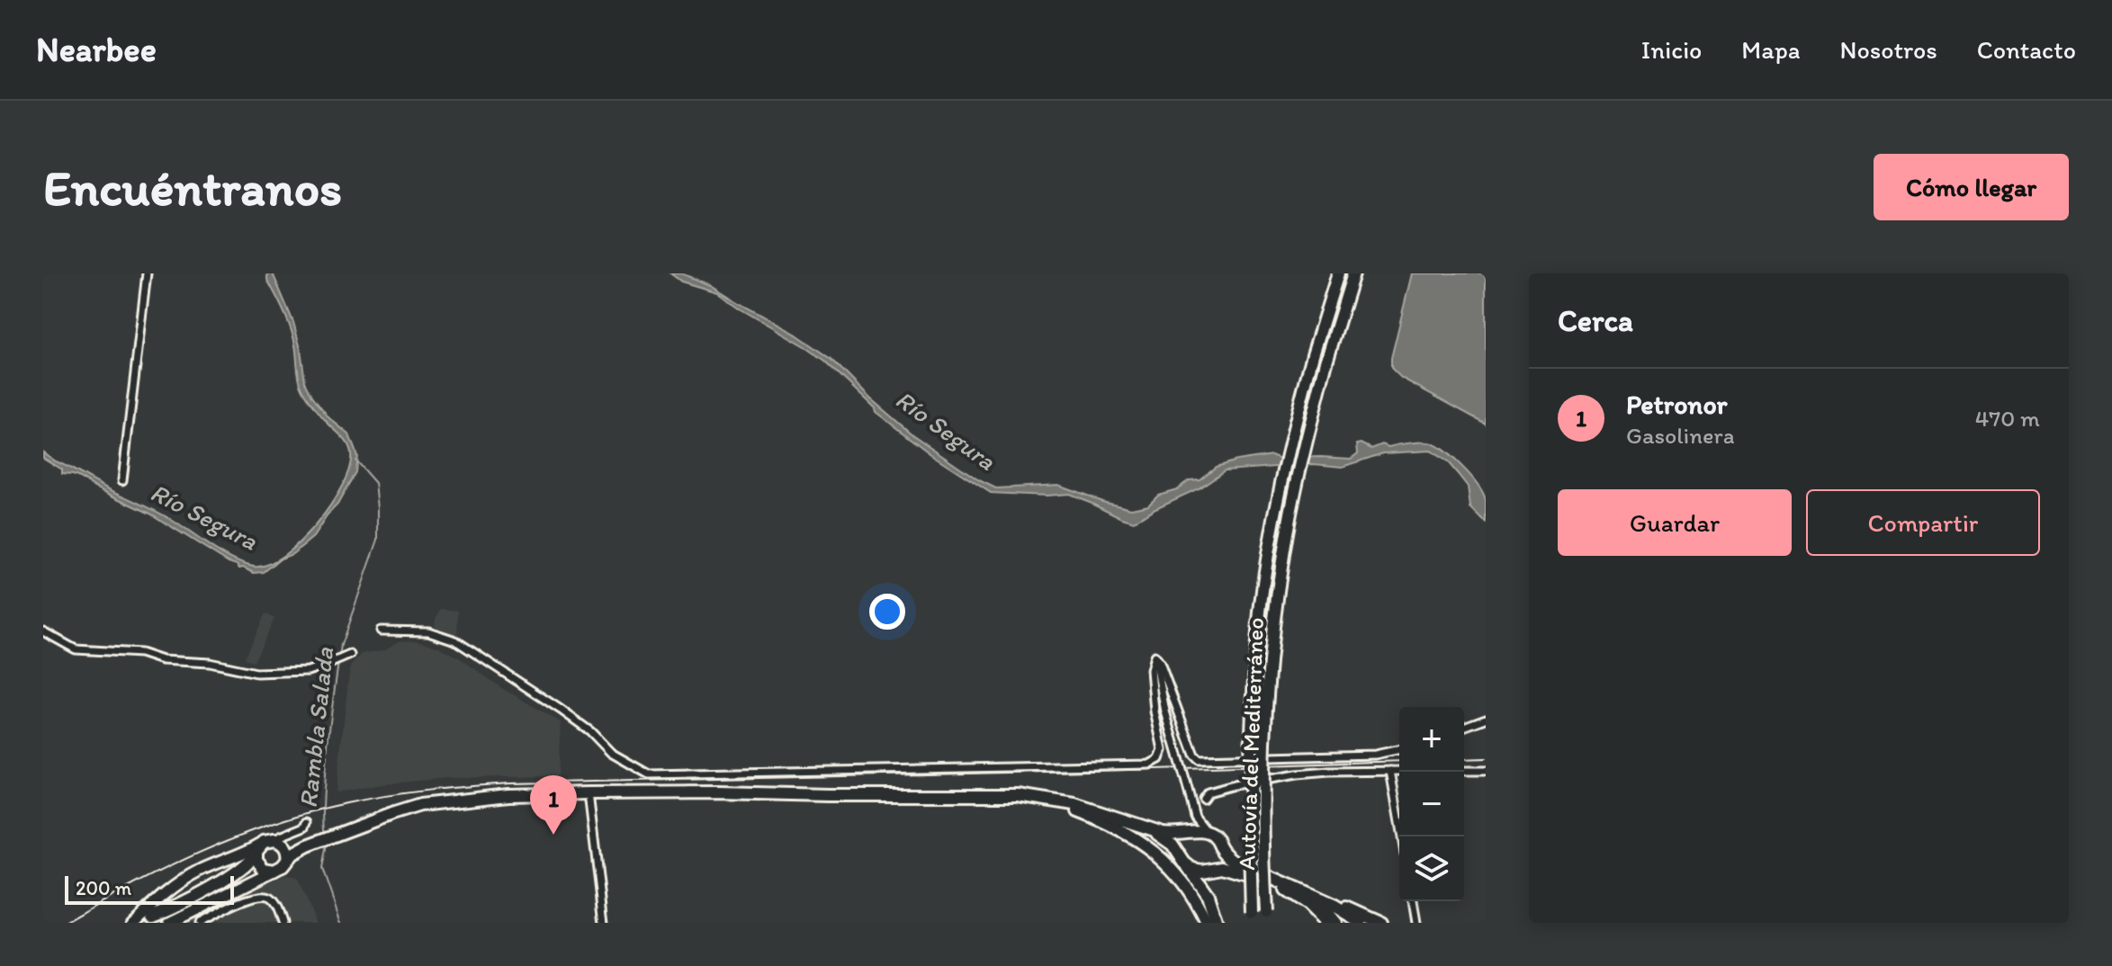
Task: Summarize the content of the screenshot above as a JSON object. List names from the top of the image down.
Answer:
{
  "streets": {
    "highway": ["Autovía del Mediterráneo"]
  },
  "water": ["Río Segura", "Rambla Salada"],
  "scale_bar": "200 m",
  "page": {
    "header": "Nearbee",
    "nav": [
      "Inicio",
      "Mapa",
      "Nosotros",
      "Contacto"
    ],
    "buttons": [
      "Cómo llegar",
      ["Guardar", "Compartir"]
    ],
    "title": "Encuéntranos",
    "heading": "Cerca",
    "list": [
      {
        "mark": "1",
        "name": "Petronor",
        "note": "Gasolinera",
        "value": "470 m"
      }
    ],
    "map_buttons": ["+", "−"],
    "pins": "1",
    "scale": "200 m"
  }
}
